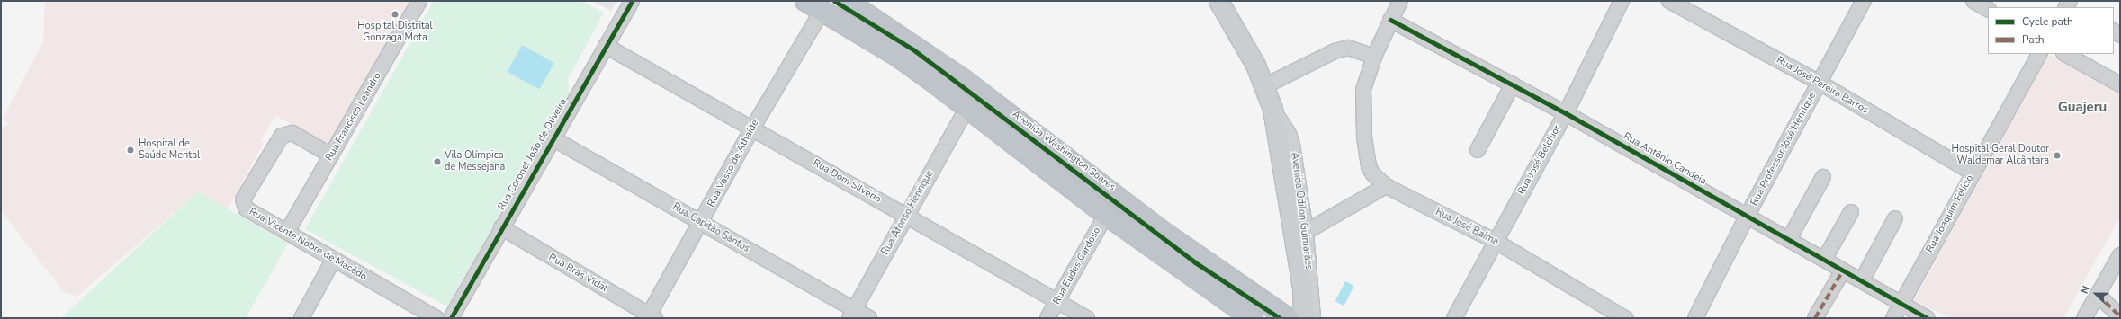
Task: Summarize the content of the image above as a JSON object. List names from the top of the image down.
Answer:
{
  "streets": {
    "highway": ["Avenida Washington Soares"],
    "main road": ["Avenida Odilon Guimarães"],
    "street": [
      "Rua José Pereira Barros",
      "Rua Francisco Leandro",
      "Rua Professor José Henrique",
      "Rua Coronel João de Oliveira",
      "Rua Antônio Candeia",
      "Rua José Belchior",
      "Rua Vasco de Athaíde",
      "Rua Dom Silvério",
      "Rua Afonso Henrique",
      "Rua Joaquim Felício",
      "Rua José Baíma",
      "Rua Capitão Santos",
      "Rua Vicente Nobre de Macêdo",
      "Rua Eudes Cardoso",
      "Rua Brás Vidal"
    ]
  },
  "crossings": [
    ["Rua José Pereira Barros", "Rua Professor José Henrique"],
    ["Rua José Pereira Barros", "Rua Joaquim Felício"],
    ["Rua Francisco Leandro", "Rua Vicente Nobre de Macêdo"],
    ["Rua Professor José Henrique", "Rua Antônio Candeia"],
    ["Rua Coronel João de Oliveira", "Rua Dom Silvério"],
    ["Rua Coronel João de Oliveira", "Rua Capitão Santos"],
    ["Rua Coronel João de Oliveira", "Rua Brás Vidal"],
    ["Rua Antônio Candeia", "Rua José Belchior"],
    ["Rua Antônio Candeia", "Rua Joaquim Felício"],
    ["Rua José Belchior", "Rua José Baíma"],
    ["Rua Vasco de Athaíde", "Rua Dom Silvério"],
    ["Rua Vasco de Athaíde", "Rua Capitão Santos"],
    ["Rua Vasco de Athaíde", "Rua Brás Vidal"],
    ["Rua Dom Silvério", "Rua Afonso Henrique"],
    ["Rua Dom Silvério", "Rua Eudes Cardoso"],
    ["Rua Afonso Henrique", "Rua Capitão Santos"]
  ],
  "districts": ["Guajeru"],
  "places": [
    "Hospital Distrital Gonzaga Mota",
    "Hospital de Saúde Mental",
    "Hospital Geral Doutor Waldemar Alcântara",
    "Vila Olímpica de Messejana"
  ],
  "legend": ["Cycle path", "Path"],
  "north": "left"
}
